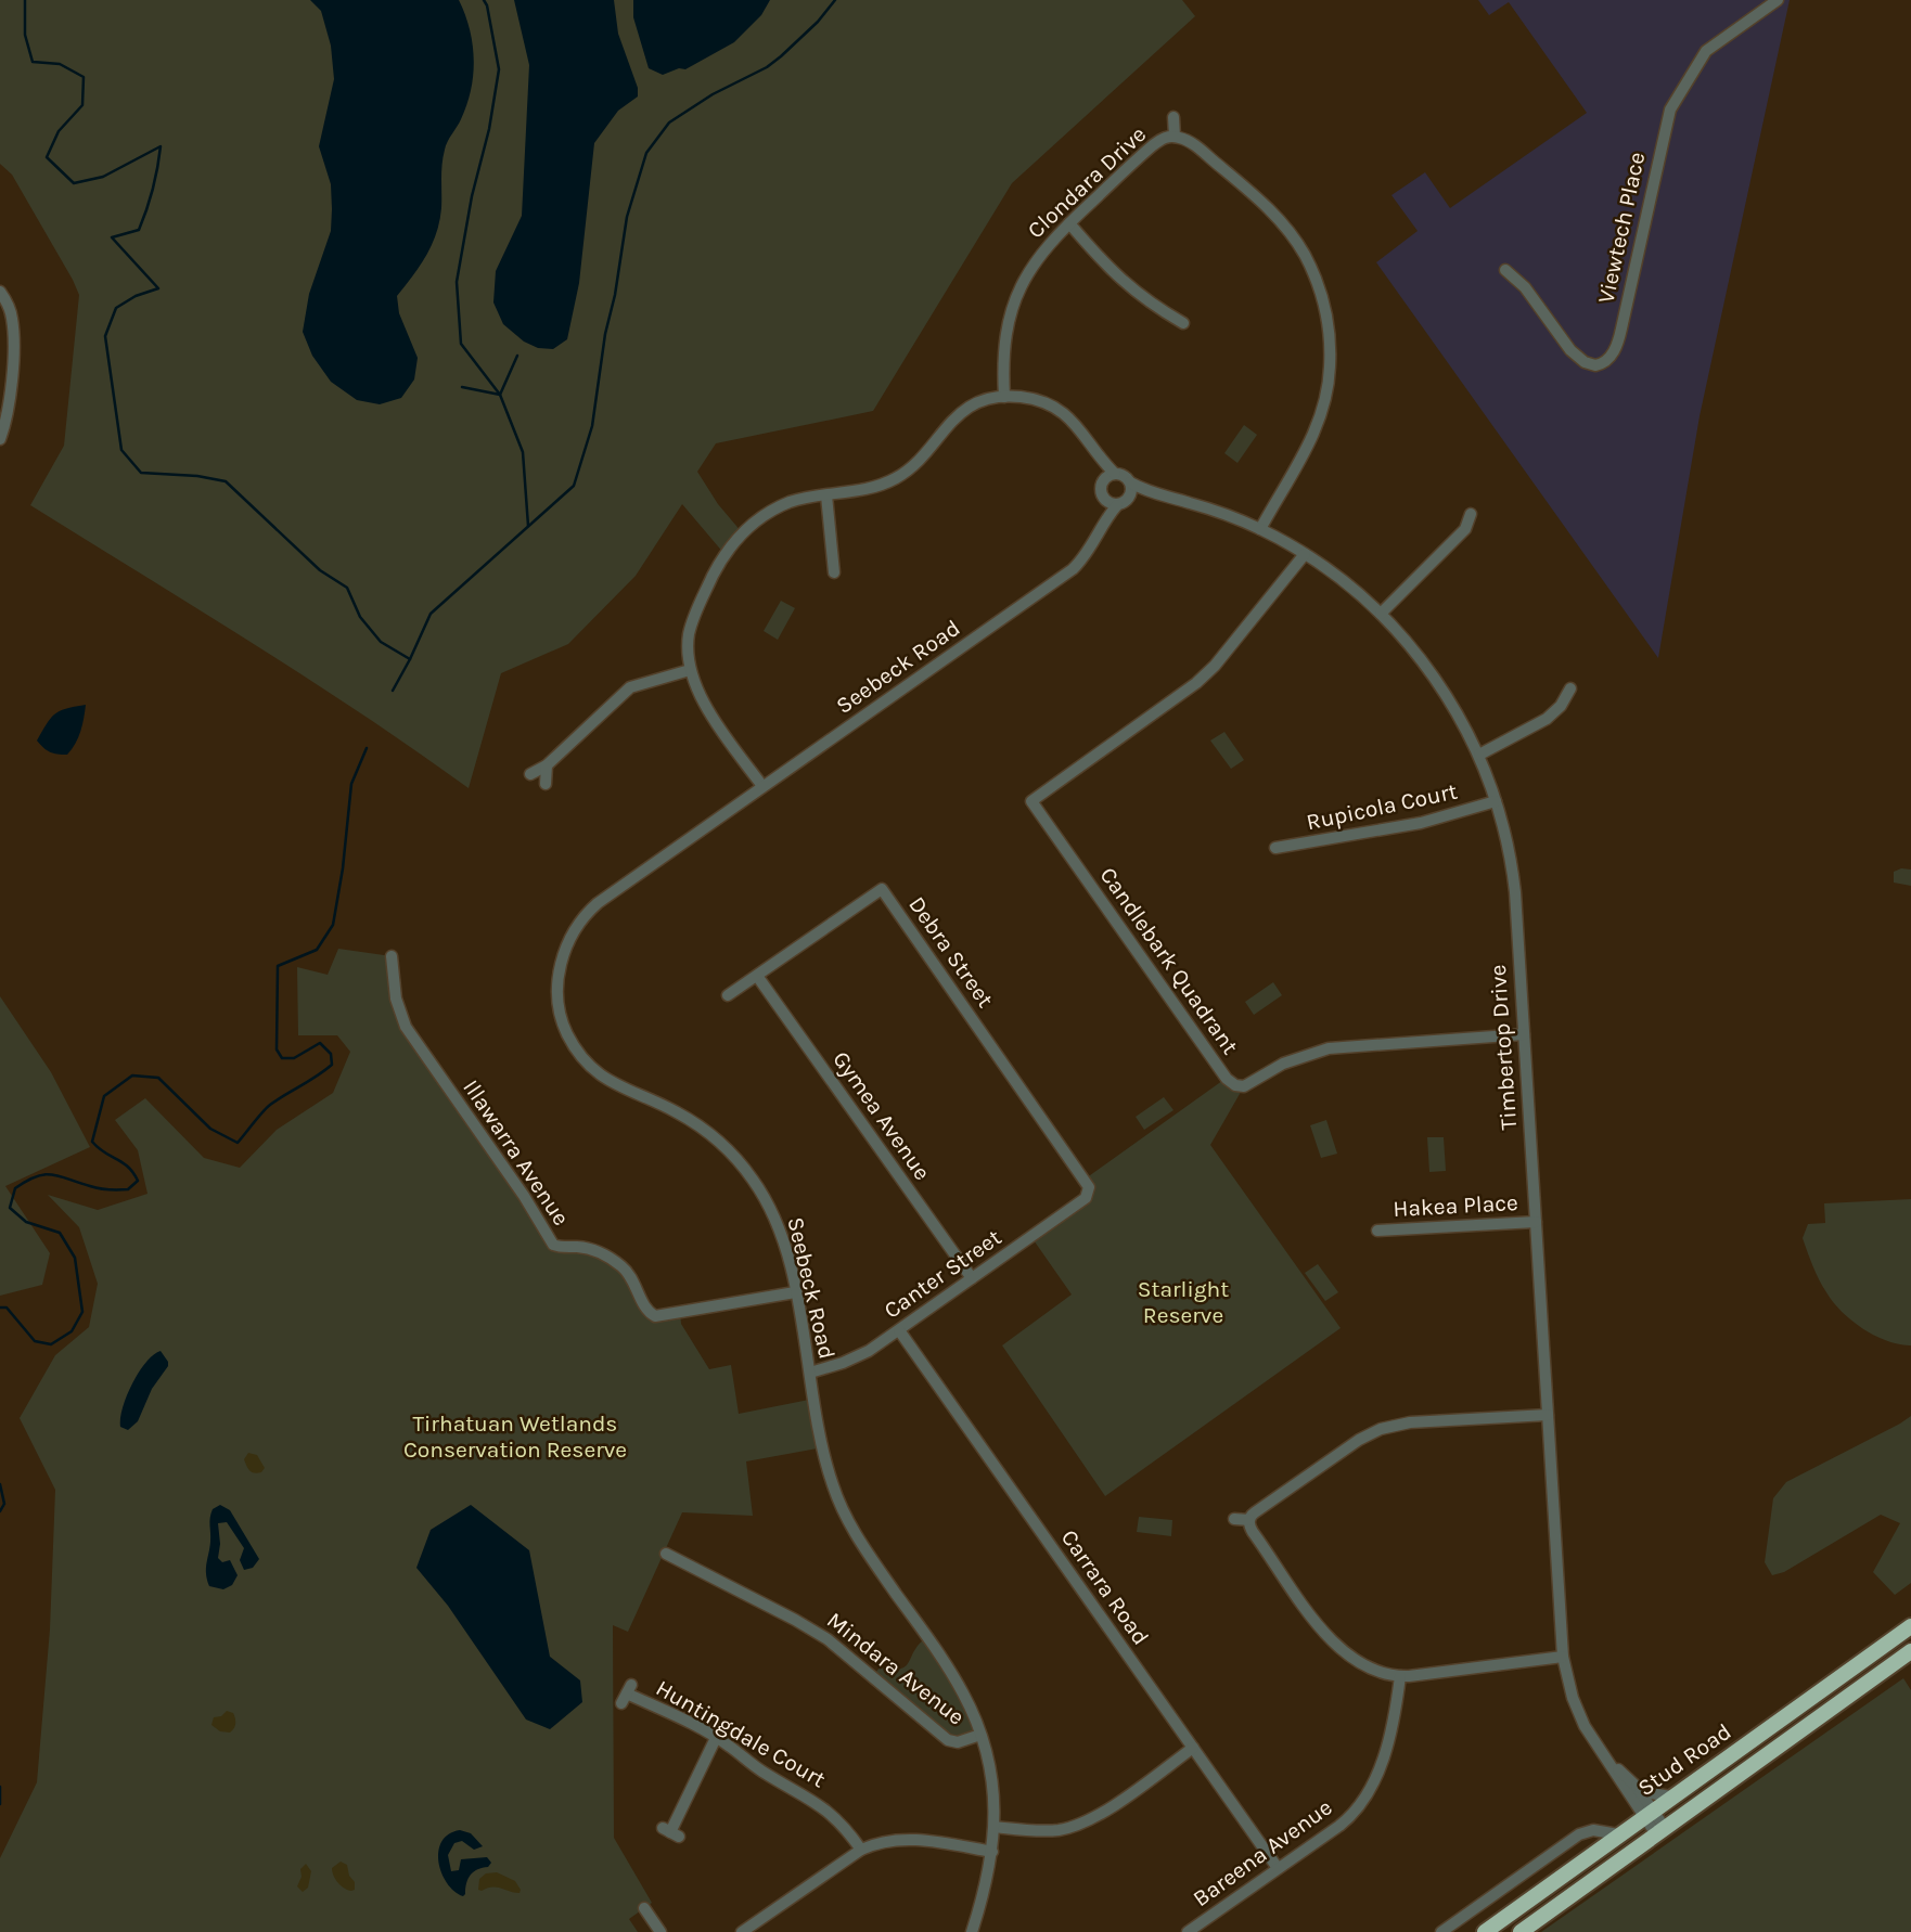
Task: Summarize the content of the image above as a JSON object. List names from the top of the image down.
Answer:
{
  "streets": {
    "highway": ["Stud Road"],
    "street": [
      "Clondara Drive",
      "Viewtech Place",
      "Seebeck Road",
      "Rupicola Court",
      "Debra Street",
      "Candlebark Quadrant",
      "Timbertop Drive",
      "Gymea Avenue",
      "Illawarra Avenue",
      "Hakea Place",
      "Canter Street",
      "Carrara Road",
      "Mindara Avenue",
      "Huntingdale Court",
      "Bareena Avenue"
    ]
  },
  "crossings": [
    ["Clondara Drive", "Timbertop Drive"],
    ["Seebeck Road", "Timbertop Drive"],
    ["Seebeck Road", "Illawarra Avenue"],
    ["Seebeck Road", "Canter Street"],
    ["Seebeck Road", "Mindara Avenue"],
    ["Rupicola Court", "Timbertop Drive"],
    ["Debra Street", "Gymea Avenue"],
    ["Debra Street", "Canter Street"],
    ["Candlebark Quadrant", "Timbertop Drive"],
    ["Timbertop Drive", "Hakea Place"],
    ["Timbertop Drive", "Stud Road"],
    ["Gymea Avenue", "Canter Street"],
    ["Canter Street", "Carrara Road"],
    ["Carrara Road", "Bareena Avenue"]
  ],
  "parks": ["Starlight Reserve", "Tirhatuan Wetlands Conservation Reserve"]
}
